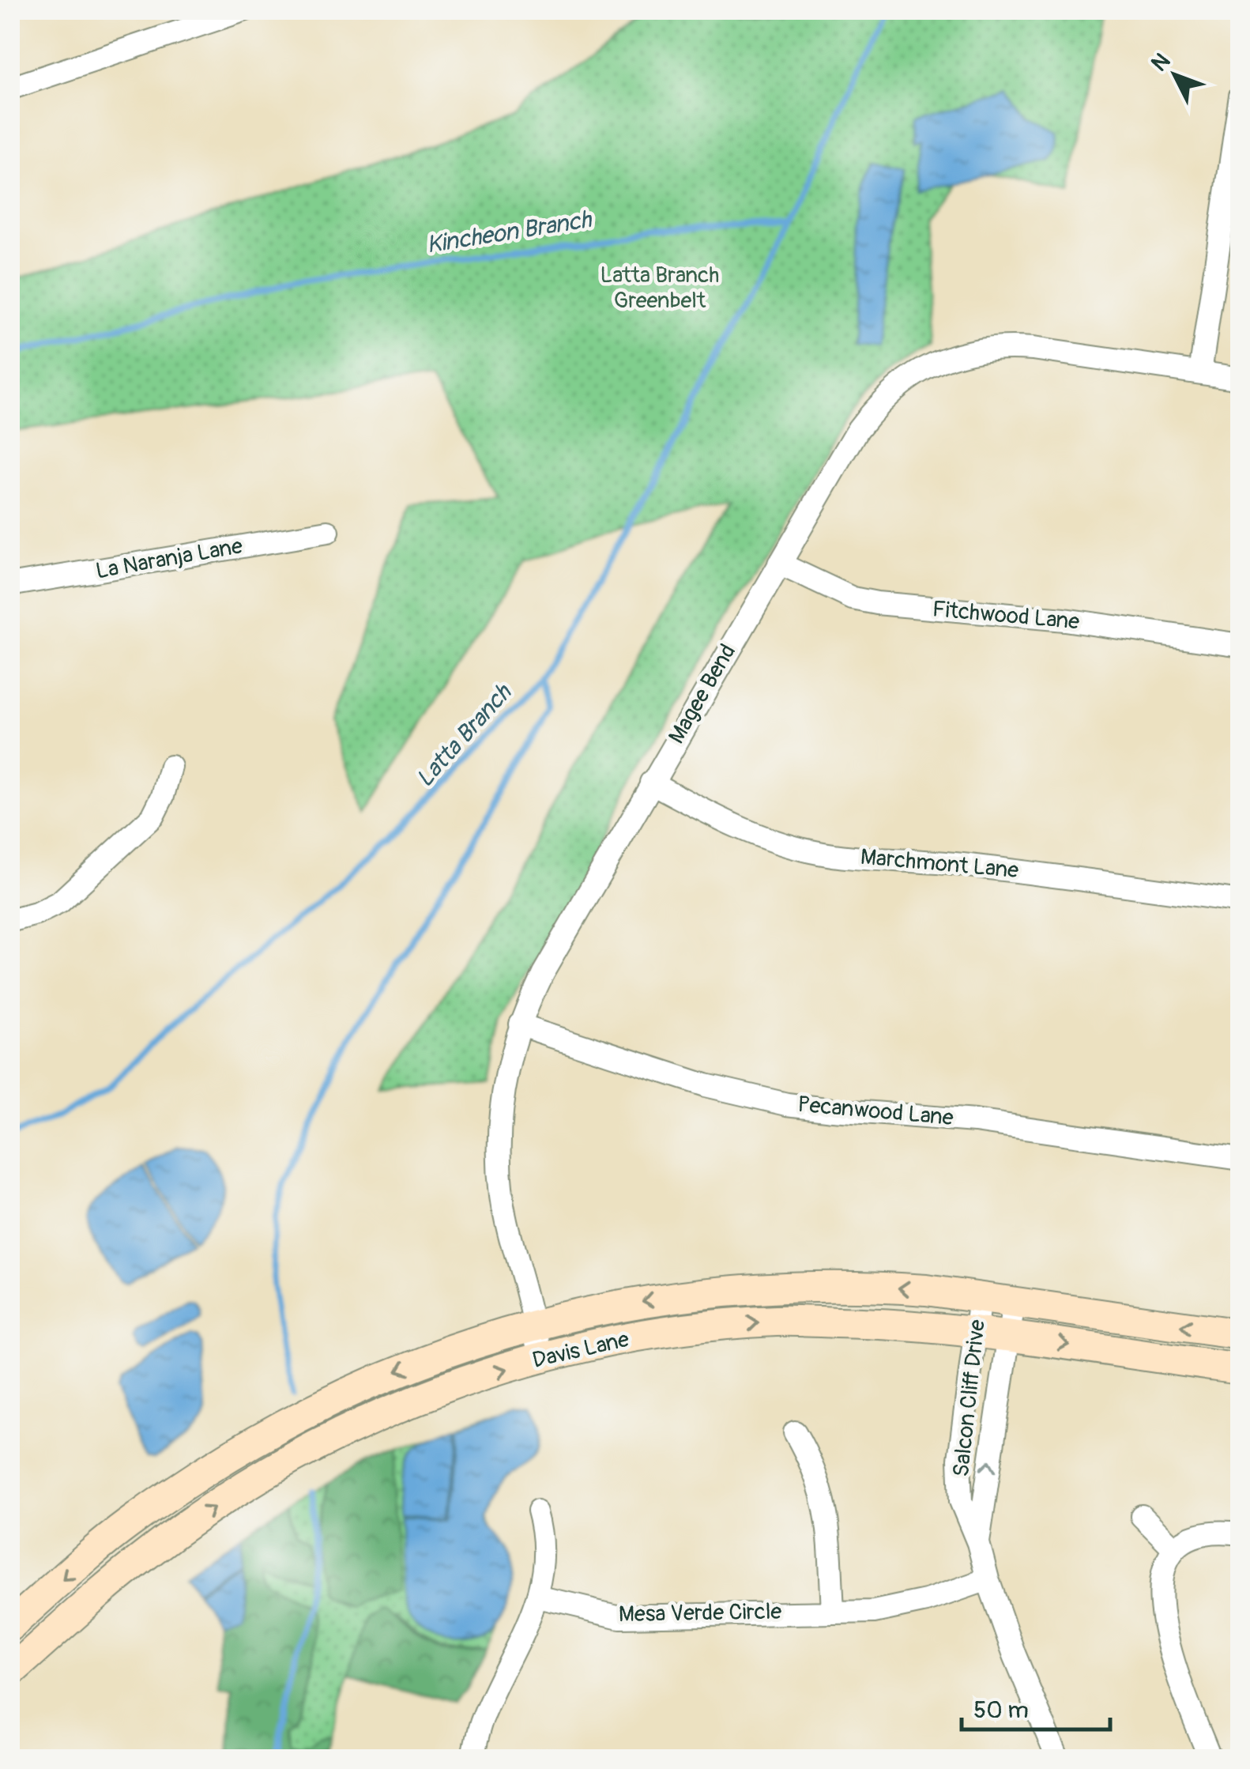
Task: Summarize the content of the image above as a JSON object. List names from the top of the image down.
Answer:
{
  "streets": {
    "main road": ["Davis Lane"],
    "street": [
      "La Naranja Lane",
      "Fitchwood Lane",
      "Magee Bend",
      "Marchmont Lane",
      "Pecanwood Lane",
      "Salcon Cliff Drive",
      "Mesa Verde Circle"
    ]
  },
  "crossings": [
    ["Fitchwood Lane", "Magee Bend"],
    ["Magee Bend", "Marchmont Lane"],
    ["Magee Bend", "Pecanwood Lane"],
    ["Magee Bend", "Davis Lane"],
    ["Davis Lane", "Salcon Cliff Drive"],
    ["Salcon Cliff Drive", "Mesa Verde Circle"]
  ],
  "water": ["Kincheon Branch", "Latta Branch"],
  "parks": ["Latta Branch Greenbelt"],
  "scale_bar": "50 m",
  "north": "top left"
}
